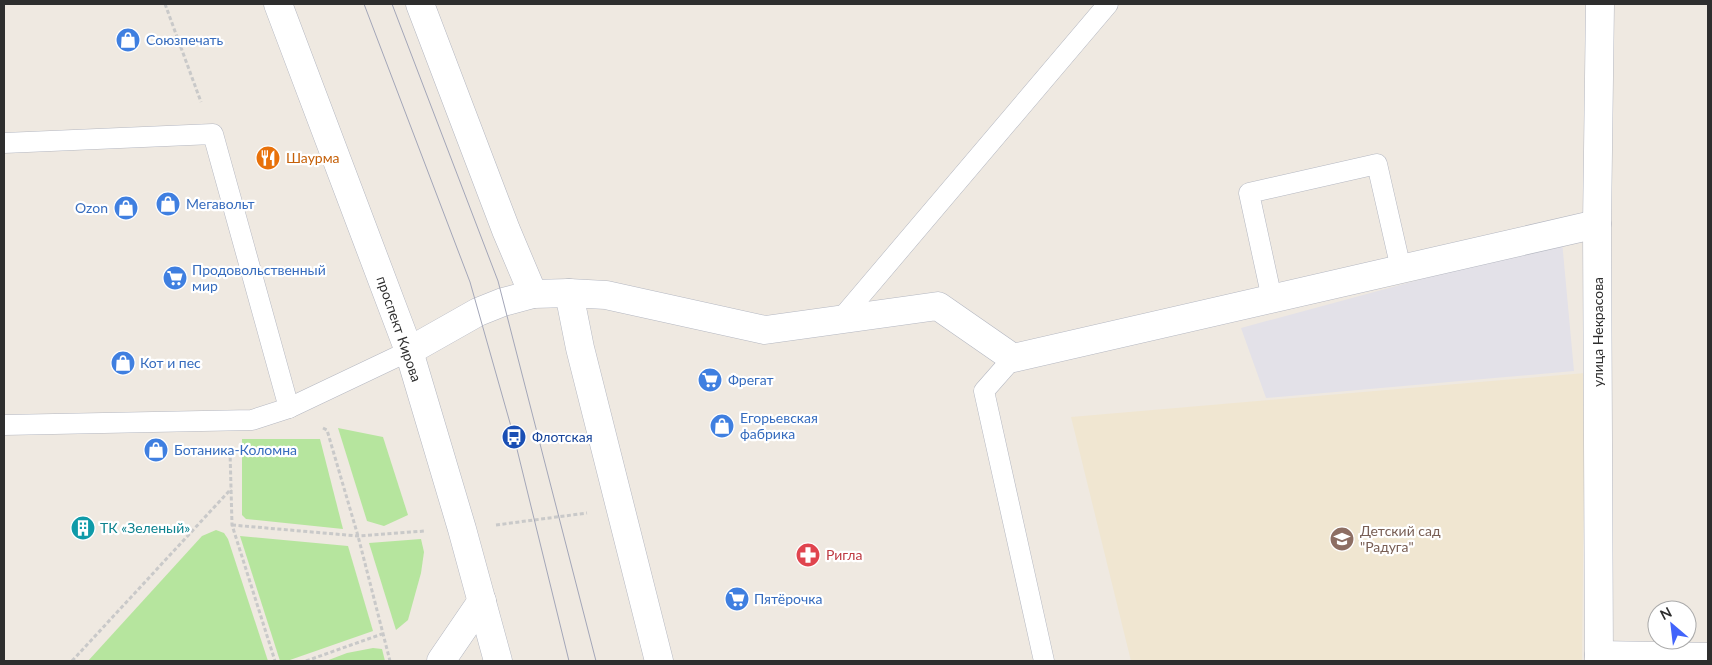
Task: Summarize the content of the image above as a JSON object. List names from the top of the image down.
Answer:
{
  "streets": {
    "street": ["проспект Кирова", "улица Некрасова"]
  },
  "places": {
    "shop": [
      "Союзпечать",
      "Мегавольт",
      "Ozon",
      "Кот и пес",
      "Егорьевская фабрика",
      "Ботаника-Коломна"
    ],
    "restaurant": ["Шаурма"],
    "supermarket": ["Продовольственный мир", "Фрегат", "Пятёрочка"],
    "bus stop": ["Флотская"],
    "building": ["ТК «Зеленый»"],
    "school or university": ["Детский сад \"Радуга\""],
    "pharmacy": ["Ригла"]
  },
  "north": "top left"
}
